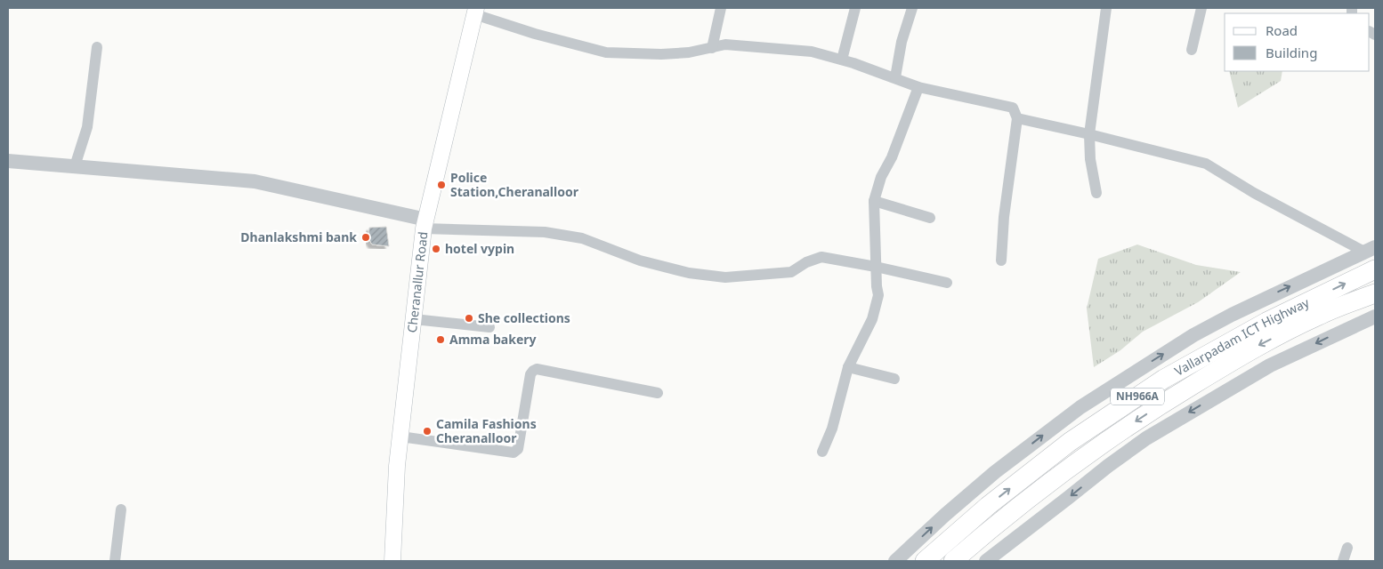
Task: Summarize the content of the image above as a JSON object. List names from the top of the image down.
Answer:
{
  "streets": {
    "highway": ["Vallarpadam ICT Highway", "NH966A"],
    "main road": ["Cheranallur Road"]
  },
  "places": [
    "Police Station,Cheranalloor",
    "Dhanlakshmi bank",
    "hotel vypin",
    "She collections",
    "Amma bakery",
    "Camila Fashions Cheranalloor"
  ],
  "legend": ["Road", "Building"]
}
